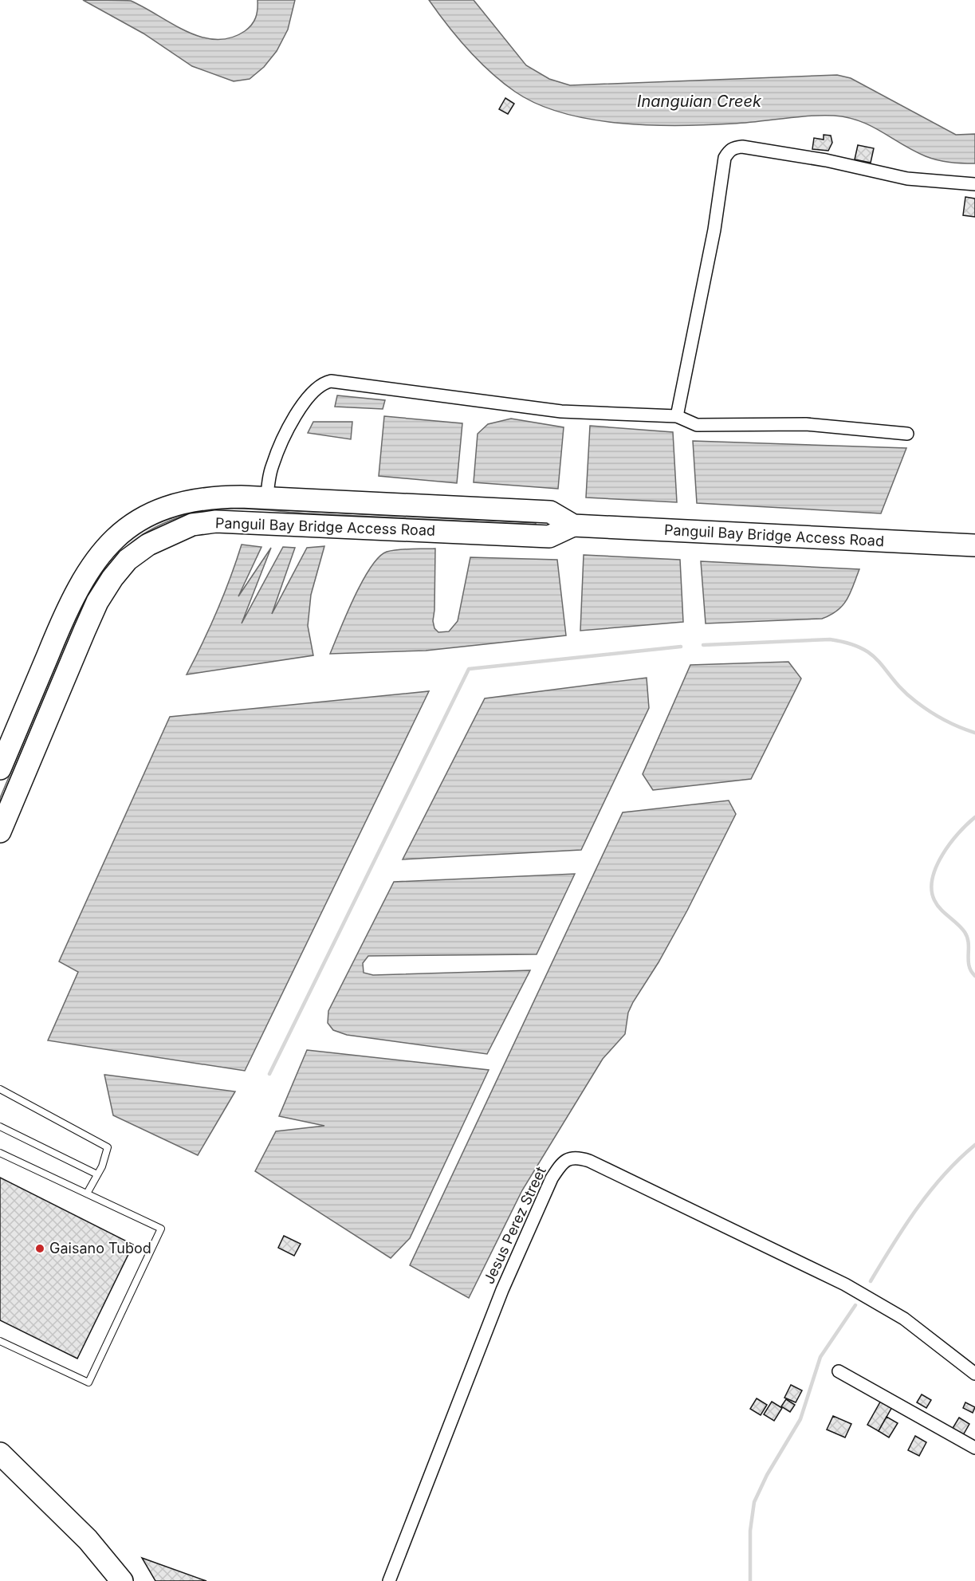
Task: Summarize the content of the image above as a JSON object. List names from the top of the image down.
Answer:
{
  "streets": {
    "highway": ["Panguil Bay Bridge Access Road"],
    "street": ["Jesus Perez Street"]
  },
  "water": ["Inanguian Creek"],
  "places": ["Gaisano Tubod"]
}
